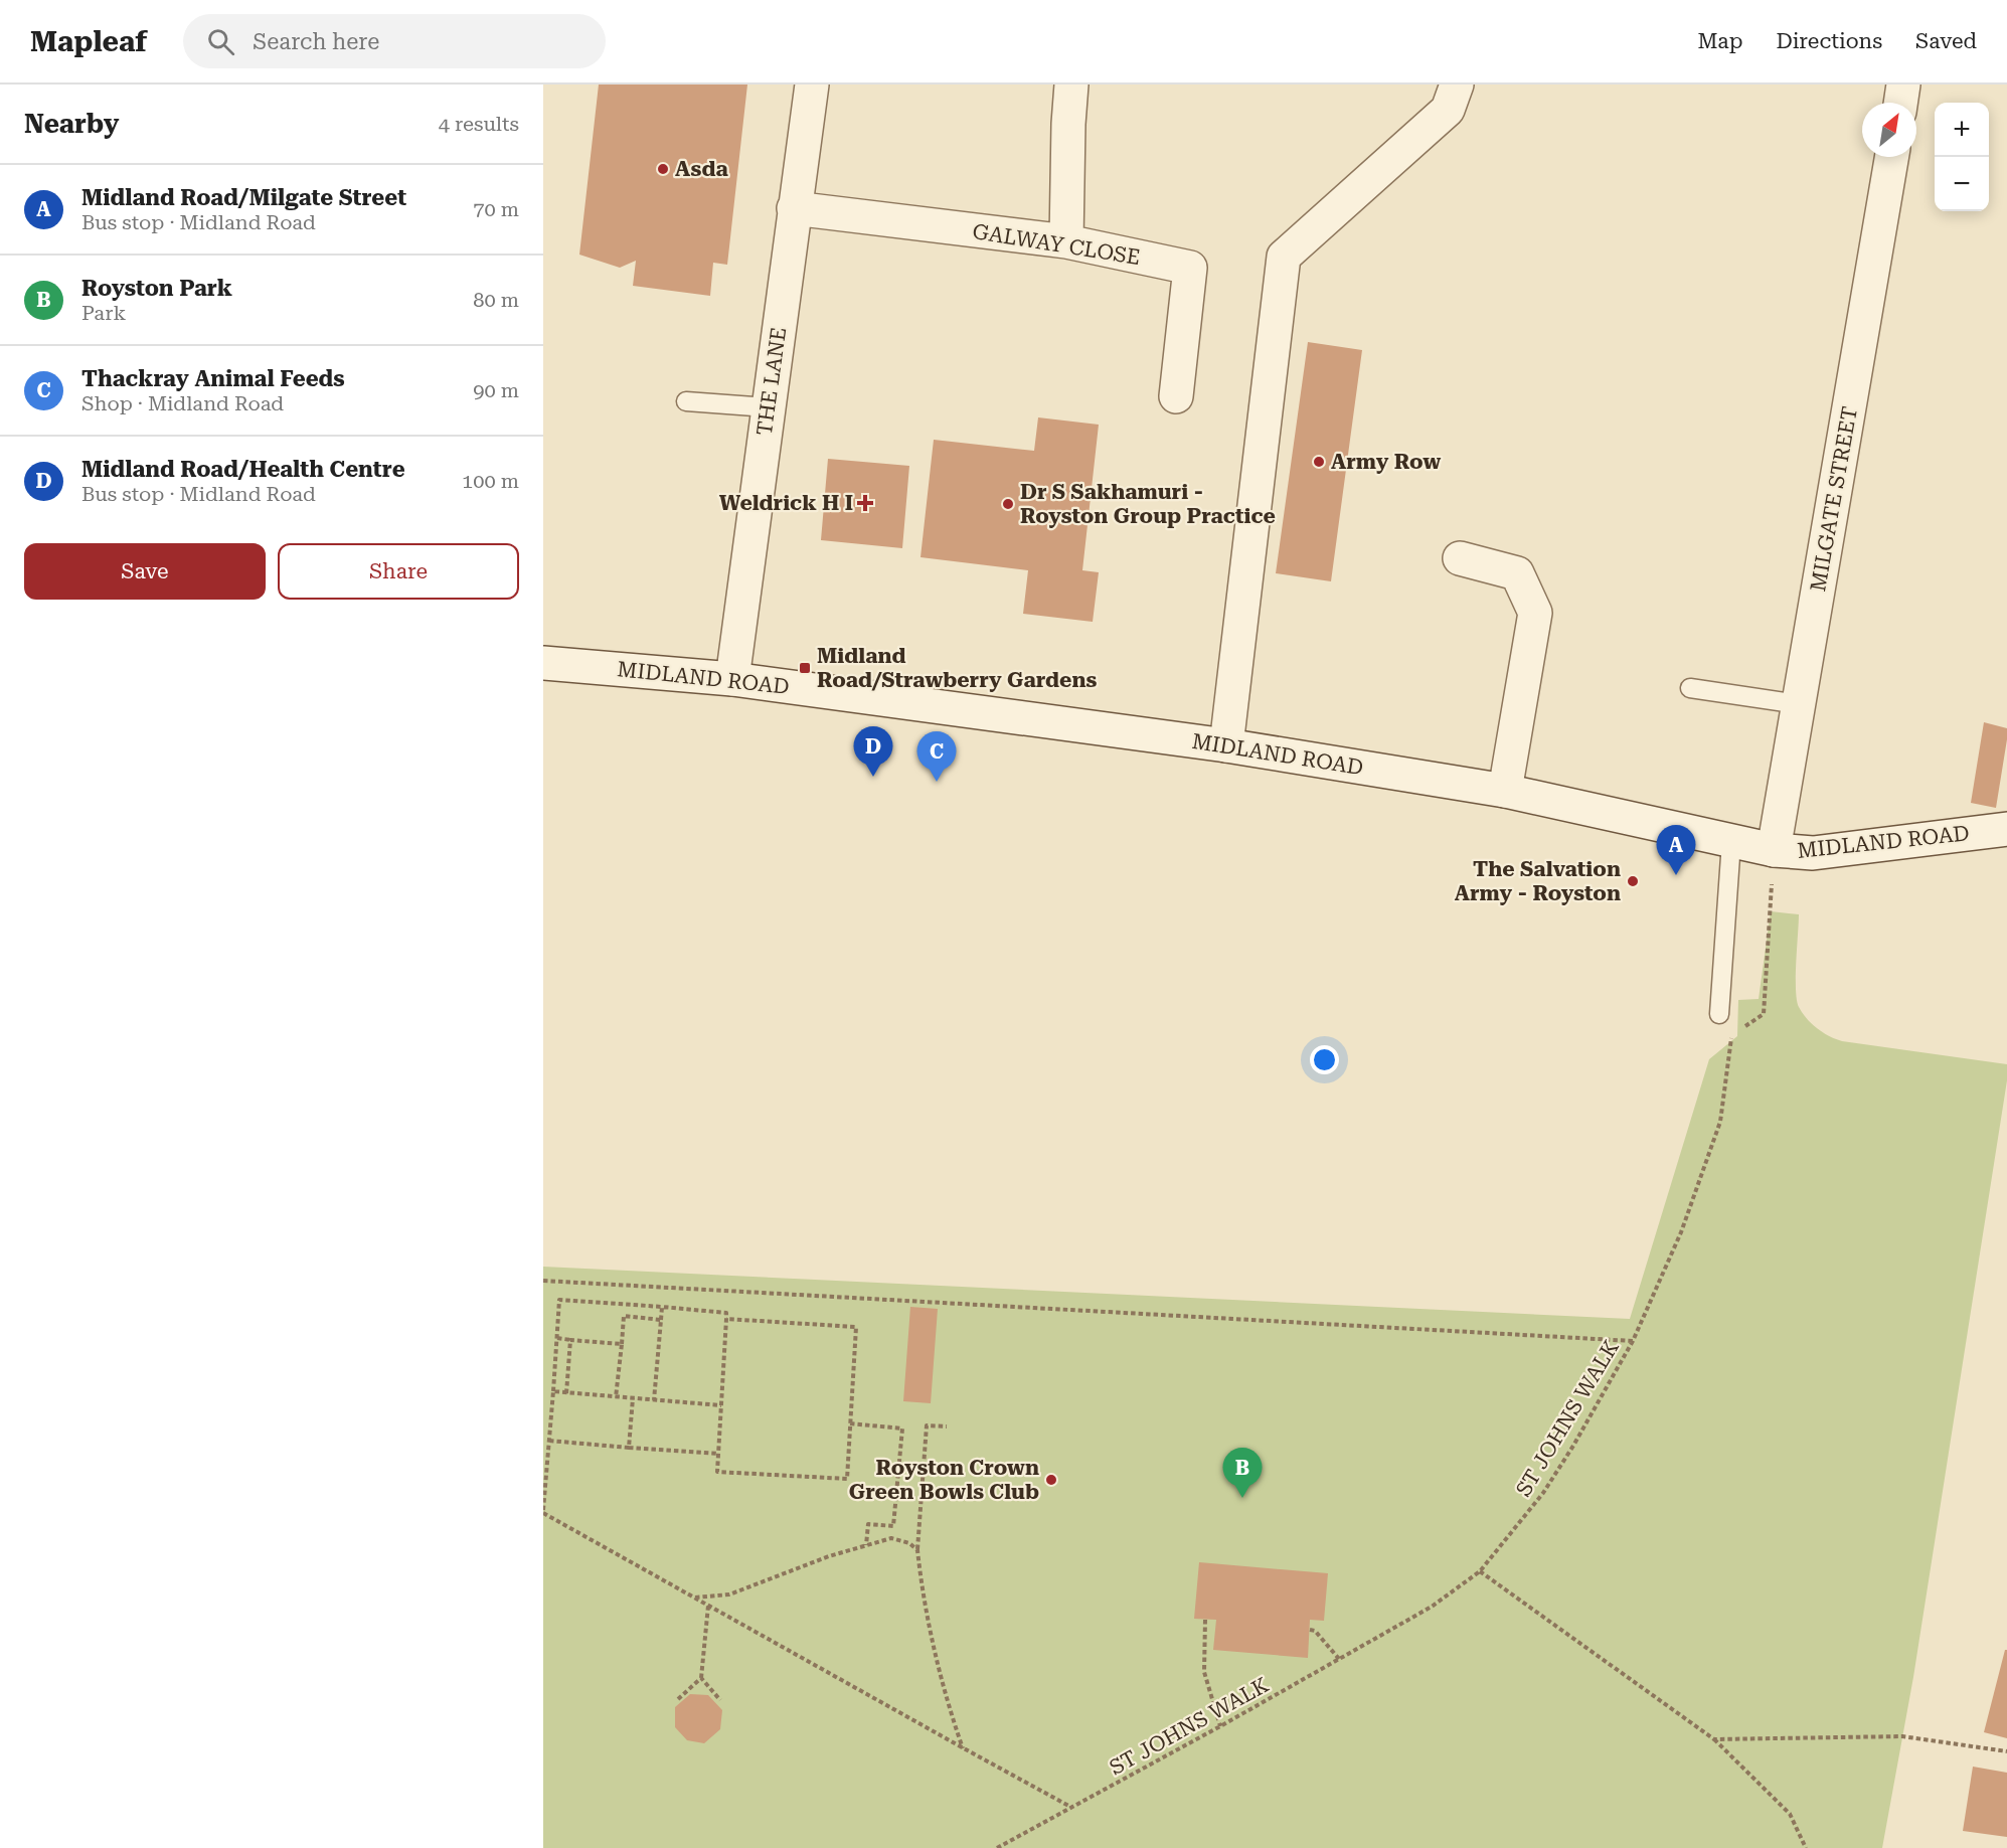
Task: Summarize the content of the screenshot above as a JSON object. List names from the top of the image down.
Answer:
{
  "streets": {
    "street": [
      "GALWAY CLOSE",
      "THE LANE",
      "MILGATE STREET",
      "MIDLAND ROAD"
    ],
    "path": ["ST JOHNS WALK"]
  },
  "crossings": [
    ["GALWAY CLOSE", "THE LANE"],
    ["THE LANE", "MIDLAND ROAD"],
    ["MILGATE STREET", "MIDLAND ROAD"]
  ],
  "places": {
    "other": [
      "Asda",
      "Army Row",
      "Dr S Sakhamuri - Royston Group Practice",
      "The Salvation Army - Royston",
      "Royston Crown Green Bowls Club"
    ],
    "health": ["Weldrick H I"],
    "transit": ["Midland Road/Strawberry Gardens"]
  },
  "north": "top right",
  "page": {
    "header": "Mapleaf",
    "search": "Search here",
    "nav": ["Map", "Directions", "Saved"],
    "heading": ["Nearby", "4 results"],
    "map_buttons": ["+", "−"],
    "list": [
      {
        "mark": "A",
        "name": "Midland Road/Milgate Street",
        "note": "Bus stop · Midland Road",
        "value": "70 m"
      },
      {
        "mark": "B",
        "name": "Royston Park",
        "note": "Park",
        "value": "80 m"
      },
      {
        "mark": "C",
        "name": "Thackray Animal Feeds",
        "note": "Shop · Midland Road",
        "value": "90 m"
      },
      {
        "mark": "D",
        "name": "Midland Road/Health Centre",
        "note": "Bus stop · Midland Road",
        "value": "100 m"
      }
    ],
    "buttons": ["Save", "Share"],
    "pins": [
      "D",
      "C",
      "A",
      "B"
    ]
  }
}
